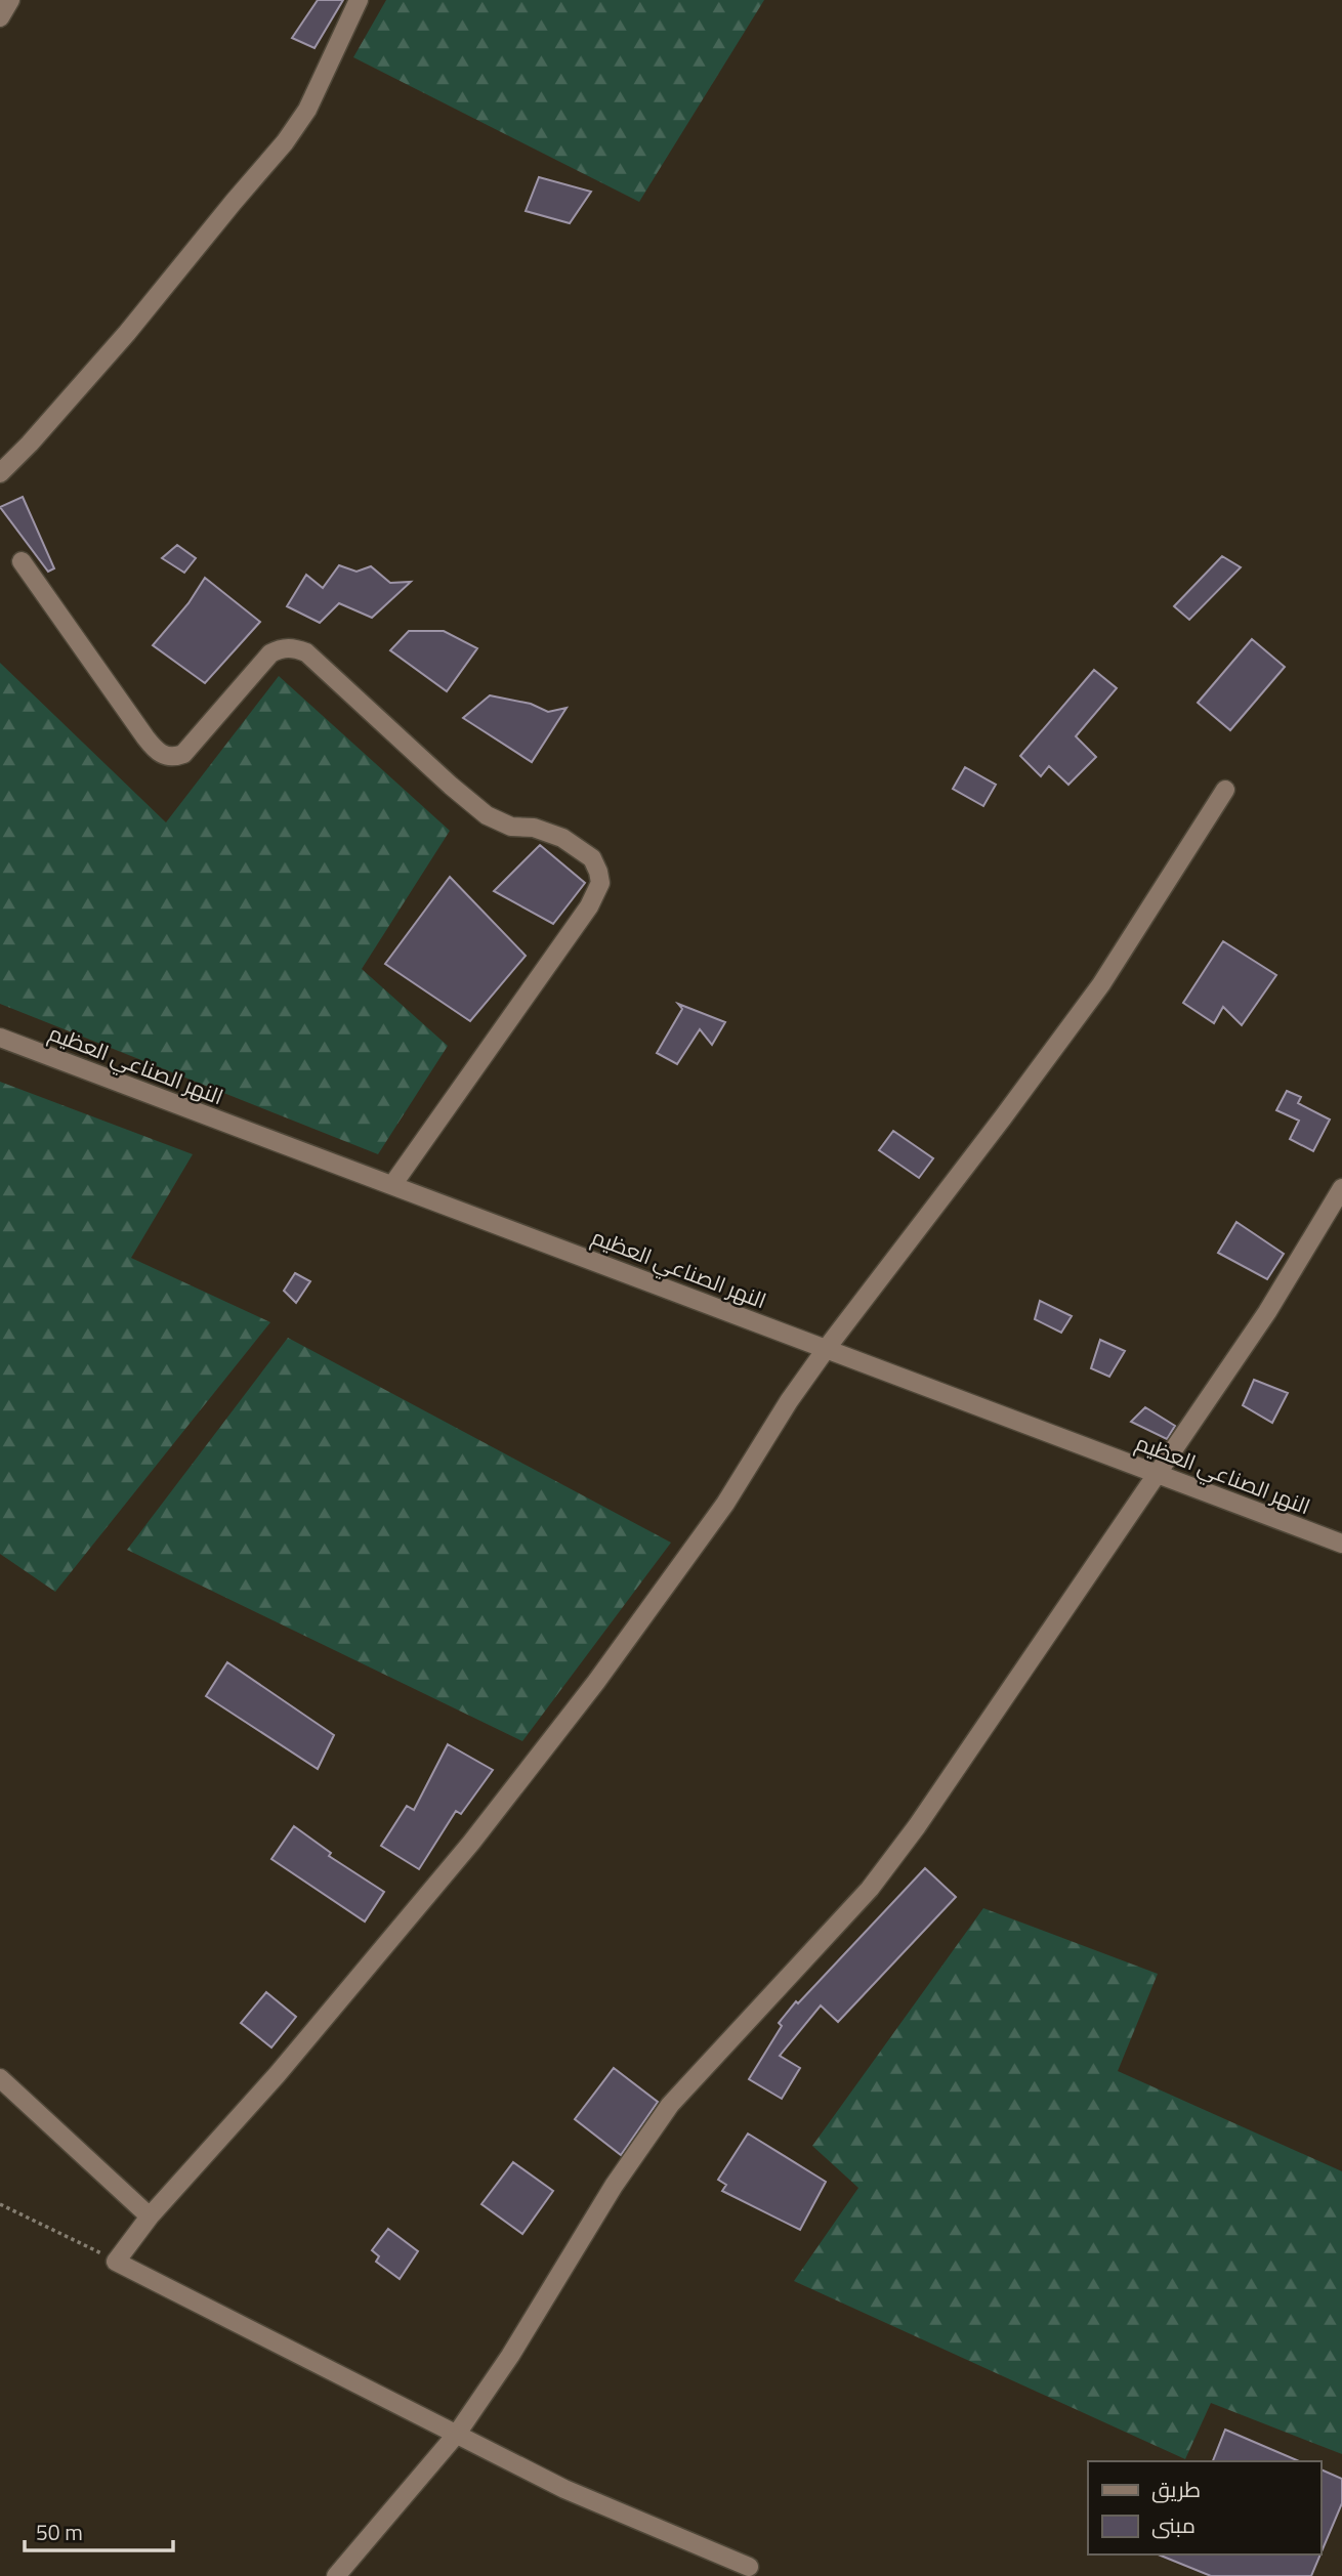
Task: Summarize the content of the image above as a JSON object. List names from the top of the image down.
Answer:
{
  "streets": {
    "street": ["النهر الصناعي العظيم"]
  },
  "legend": ["طريق", "مبنى"],
  "scale_bar": "50 m"
}
